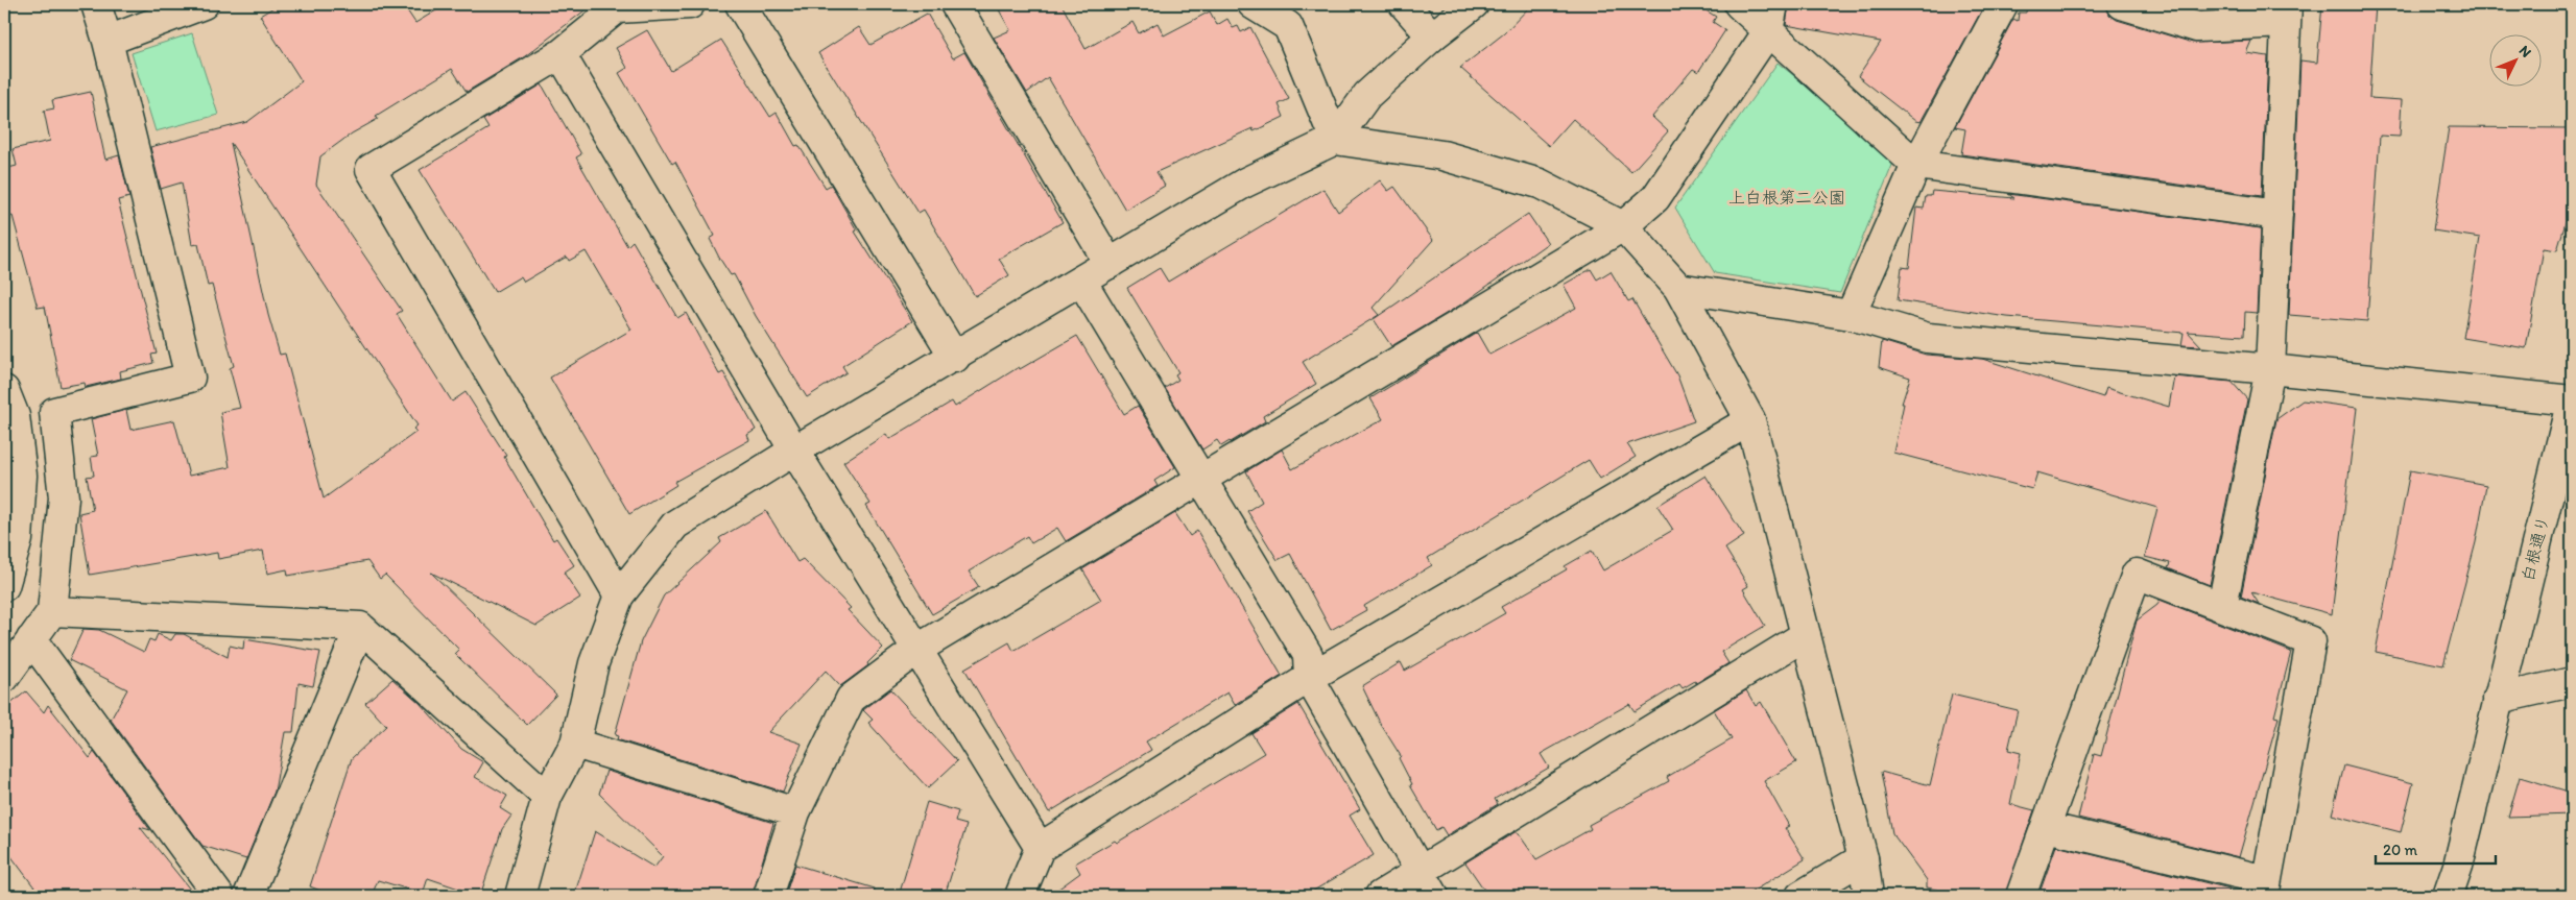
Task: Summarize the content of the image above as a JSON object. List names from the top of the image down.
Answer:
{
  "streets": {
    "street": ["白根通り"]
  },
  "parks": ["上白根第二公園"],
  "scale_bar": "20 m",
  "north": "top right"
}
